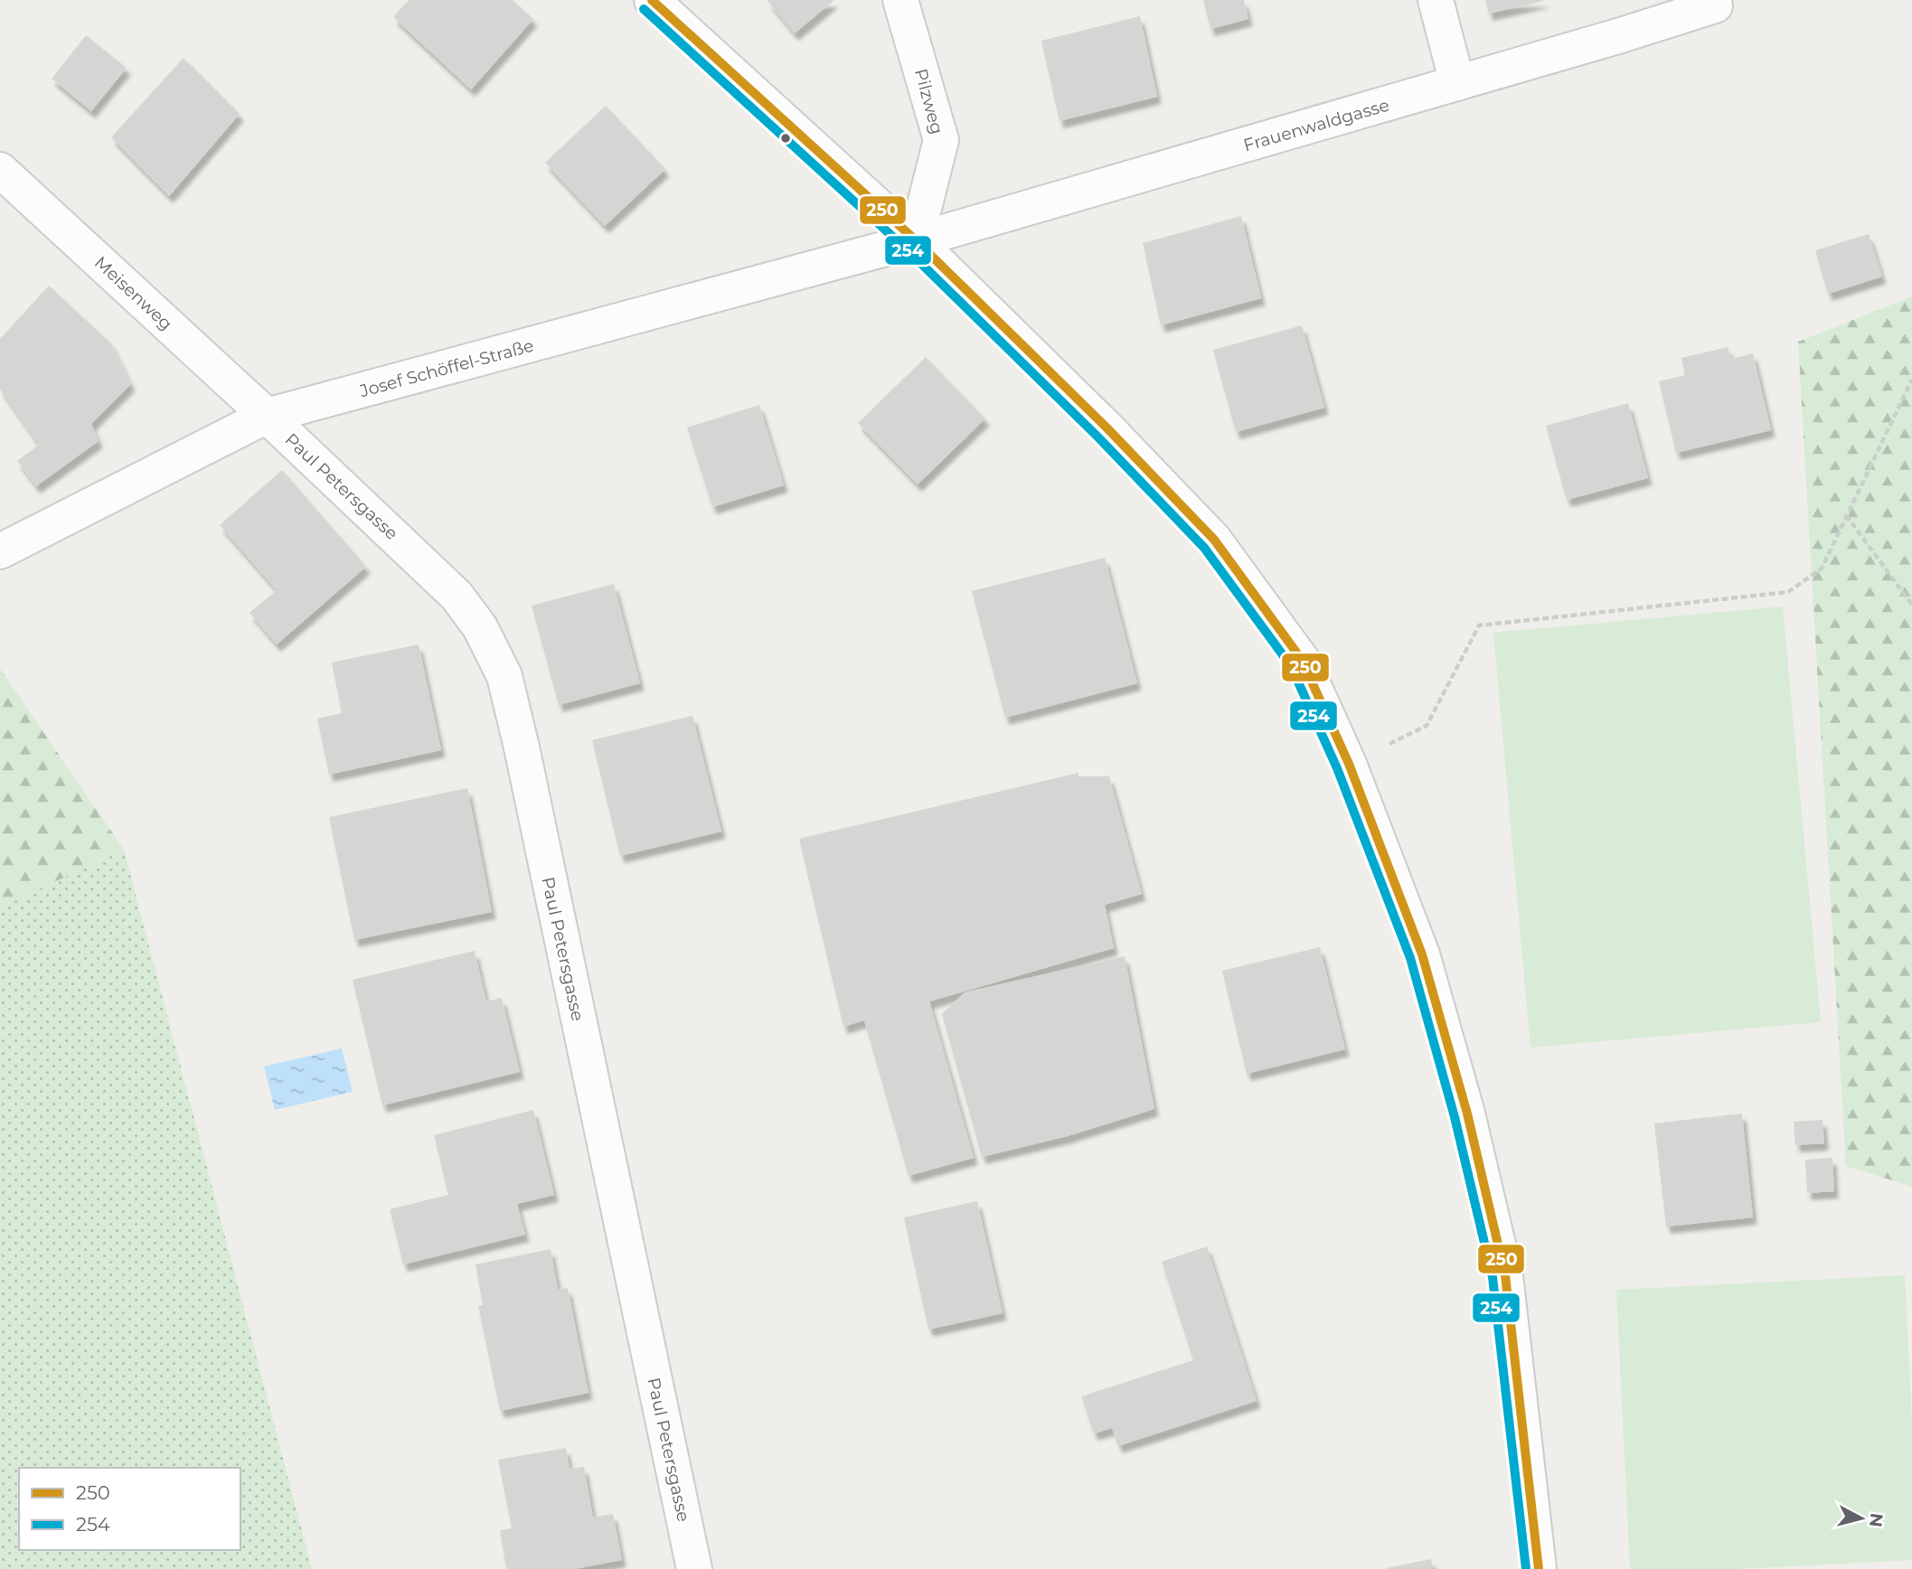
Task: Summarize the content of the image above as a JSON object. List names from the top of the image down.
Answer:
{
  "streets": {
    "street": [
      "Pilzweg",
      "Frauenwaldgasse",
      "Meisenweg",
      "Josef Schöffel-Straße",
      "Paul Petersgasse"
    ]
  },
  "crossings": [
    ["Pilzweg", "Frauenwaldgasse"],
    ["Pilzweg", "Josef Schöffel-Straße"],
    ["Frauenwaldgasse", "Josef Schöffel-Straße"],
    ["Meisenweg", "Josef Schöffel-Straße"],
    ["Meisenweg", "Paul Petersgasse"],
    ["Josef Schöffel-Straße", "Paul Petersgasse"]
  ],
  "lines": ["transit line 250", "transit line 254"],
  "legend": ["250", "254"],
  "north": "right"
}
